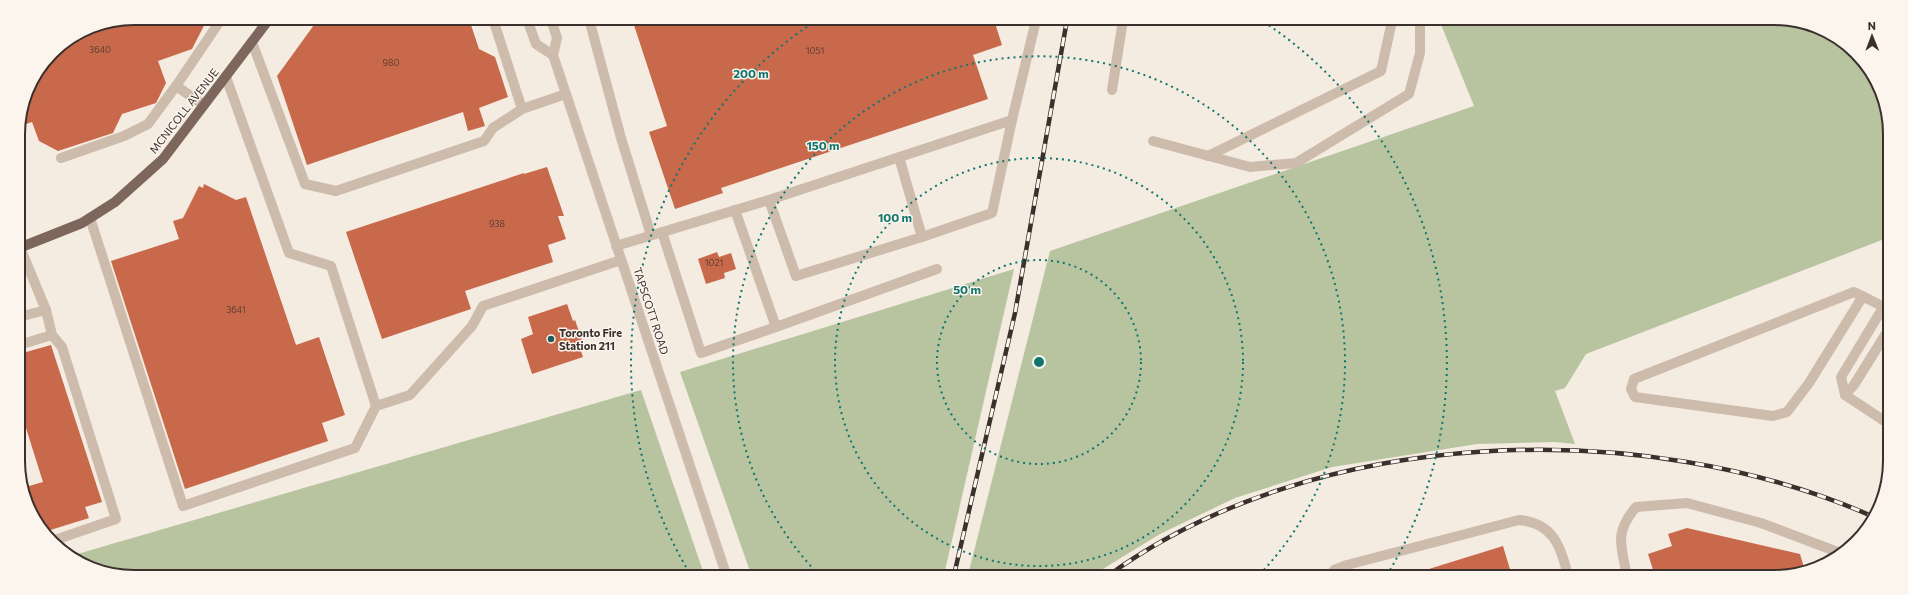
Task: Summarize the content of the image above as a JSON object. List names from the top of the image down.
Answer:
{
  "streets": {
    "main road": ["MCNICOLL AVENUE"],
    "street": ["TAPSCOTT ROAD"]
  },
  "places": ["Toronto Fire Station 211"],
  "house_numbers": [
    "3640",
    "1051",
    "980",
    "938",
    "1021",
    "3641"
  ],
  "north": "top",
  "rings": [
    "200 m",
    "150 m",
    "100 m",
    "50 m"
  ]
}
